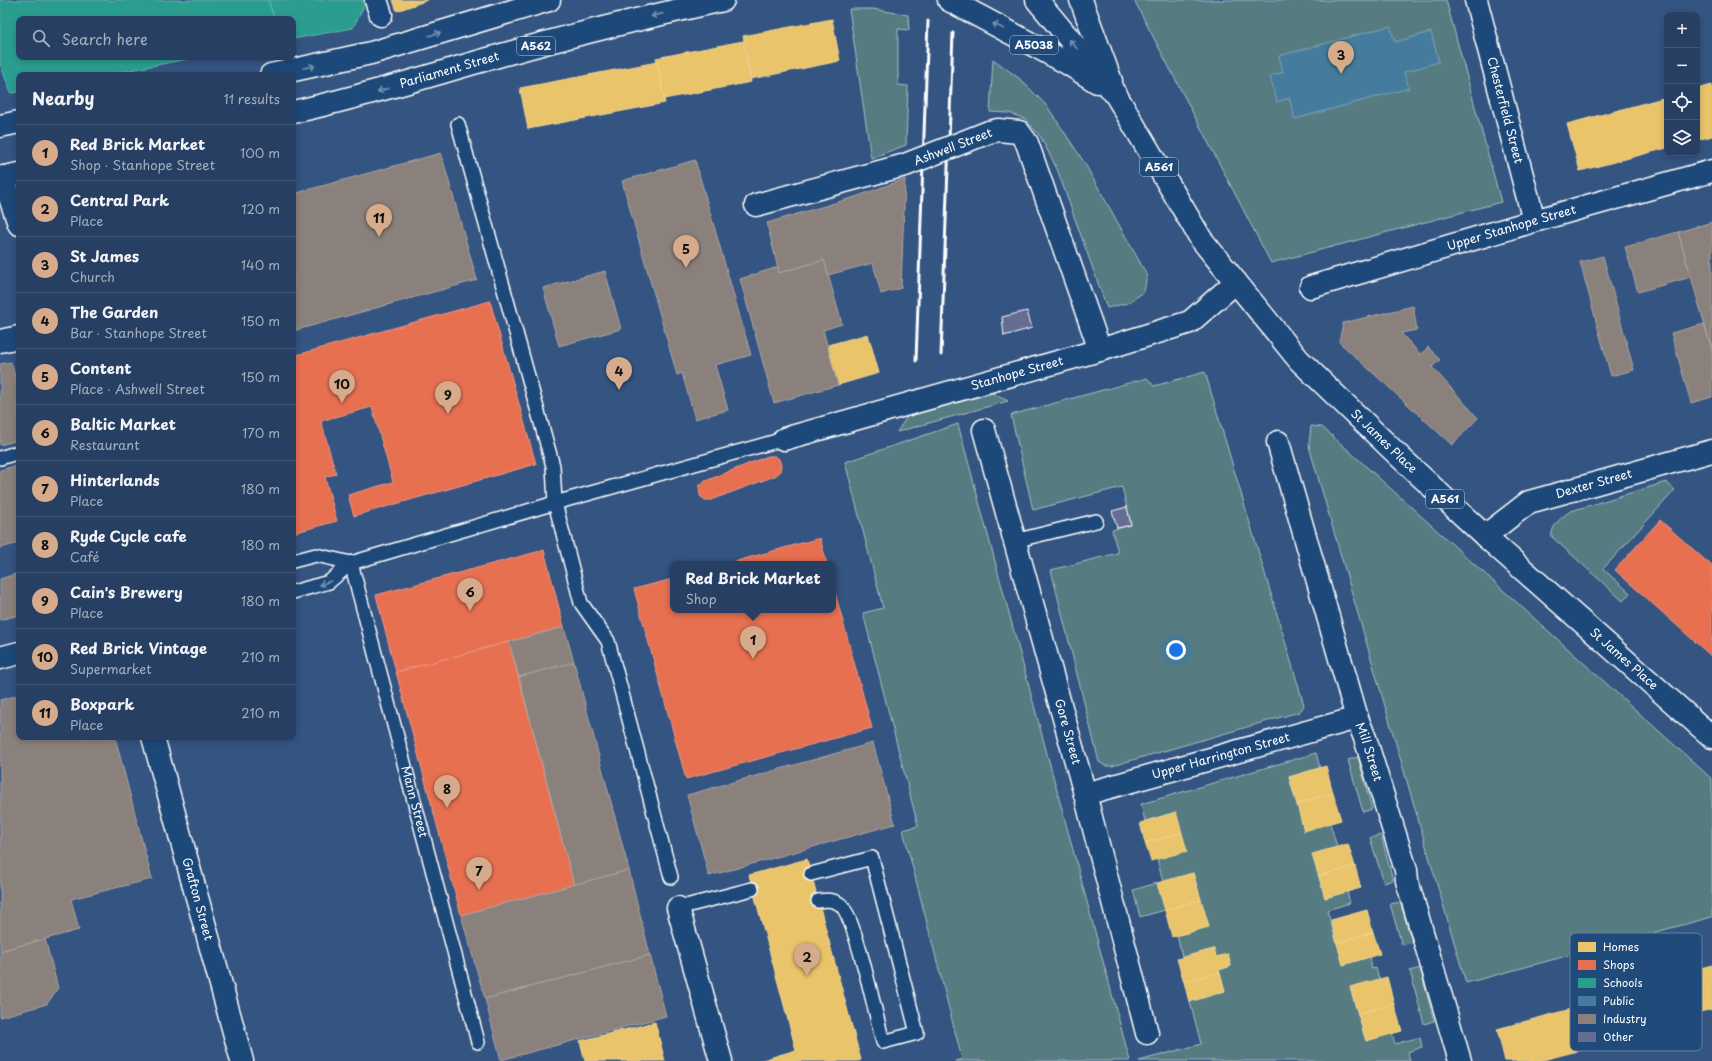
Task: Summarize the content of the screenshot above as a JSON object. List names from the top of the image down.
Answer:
{
  "streets": {
    "main road": [
      "A5038",
      "A562",
      "Parliament Street",
      "Chesterfield Street",
      "Ashwell Street",
      "A561",
      "Upper Stanhope Street",
      "Stanhope Street",
      "St James Place",
      "Dexter Street",
      "Gore Street",
      "Mill Street",
      "Upper Harrington Street",
      "Grafton Street"
    ],
    "lane": ["Mann Street"]
  },
  "crossings": [
    ["A5038", "St James Place"],
    ["Chesterfield Street", "Upper Stanhope Street"],
    ["Ashwell Street", "Stanhope Street"],
    ["Stanhope Street", "St James Place"],
    ["St James Place", "Dexter Street"],
    ["Gore Street", "Upper Harrington Street"],
    ["Mill Street", "Upper Harrington Street"]
  ],
  "legend": [
    "Homes",
    "Shops",
    "Schools",
    "Public",
    "Industry",
    "Other"
  ],
  "page": {
    "map_buttons": ["+", "−"],
    "search": "Search here",
    "pins": [
      "3",
      "11",
      "5",
      "4",
      "10",
      "9",
      "6",
      "1",
      "8",
      "7",
      "2"
    ],
    "heading": ["Nearby", "11 results"],
    "list": [
      {
        "mark": "1",
        "name": "Red Brick Market",
        "note": "Shop · Stanhope Street",
        "value": "100 m"
      },
      {
        "mark": "2",
        "name": "Central Park",
        "note": "Place",
        "value": "120 m"
      },
      {
        "mark": "3",
        "name": "St James",
        "note": "Church",
        "value": "140 m"
      },
      {
        "mark": "4",
        "name": "The Garden",
        "note": "Bar · Stanhope Street",
        "value": "150 m"
      },
      {
        "mark": "5",
        "name": "Content",
        "note": "Place · Ashwell Street",
        "value": "150 m"
      },
      {
        "mark": "6",
        "name": "Baltic Market",
        "note": "Restaurant",
        "value": "170 m"
      },
      {
        "mark": "7",
        "name": "Hinterlands",
        "note": "Place",
        "value": "180 m"
      },
      {
        "mark": "8",
        "name": "Ryde Cycle cafe",
        "note": "Café",
        "value": "180 m"
      },
      {
        "mark": "9",
        "name": "Cain's Brewery",
        "note": "Place",
        "value": "180 m"
      },
      {
        "mark": "10",
        "name": "Red Brick Vintage",
        "note": "Supermarket",
        "value": "210 m"
      },
      {
        "mark": "11",
        "name": "Boxpark",
        "note": "Place",
        "value": "210 m"
      }
    ],
    "popup": ["Red Brick Market", "Shop"]
  }
}
